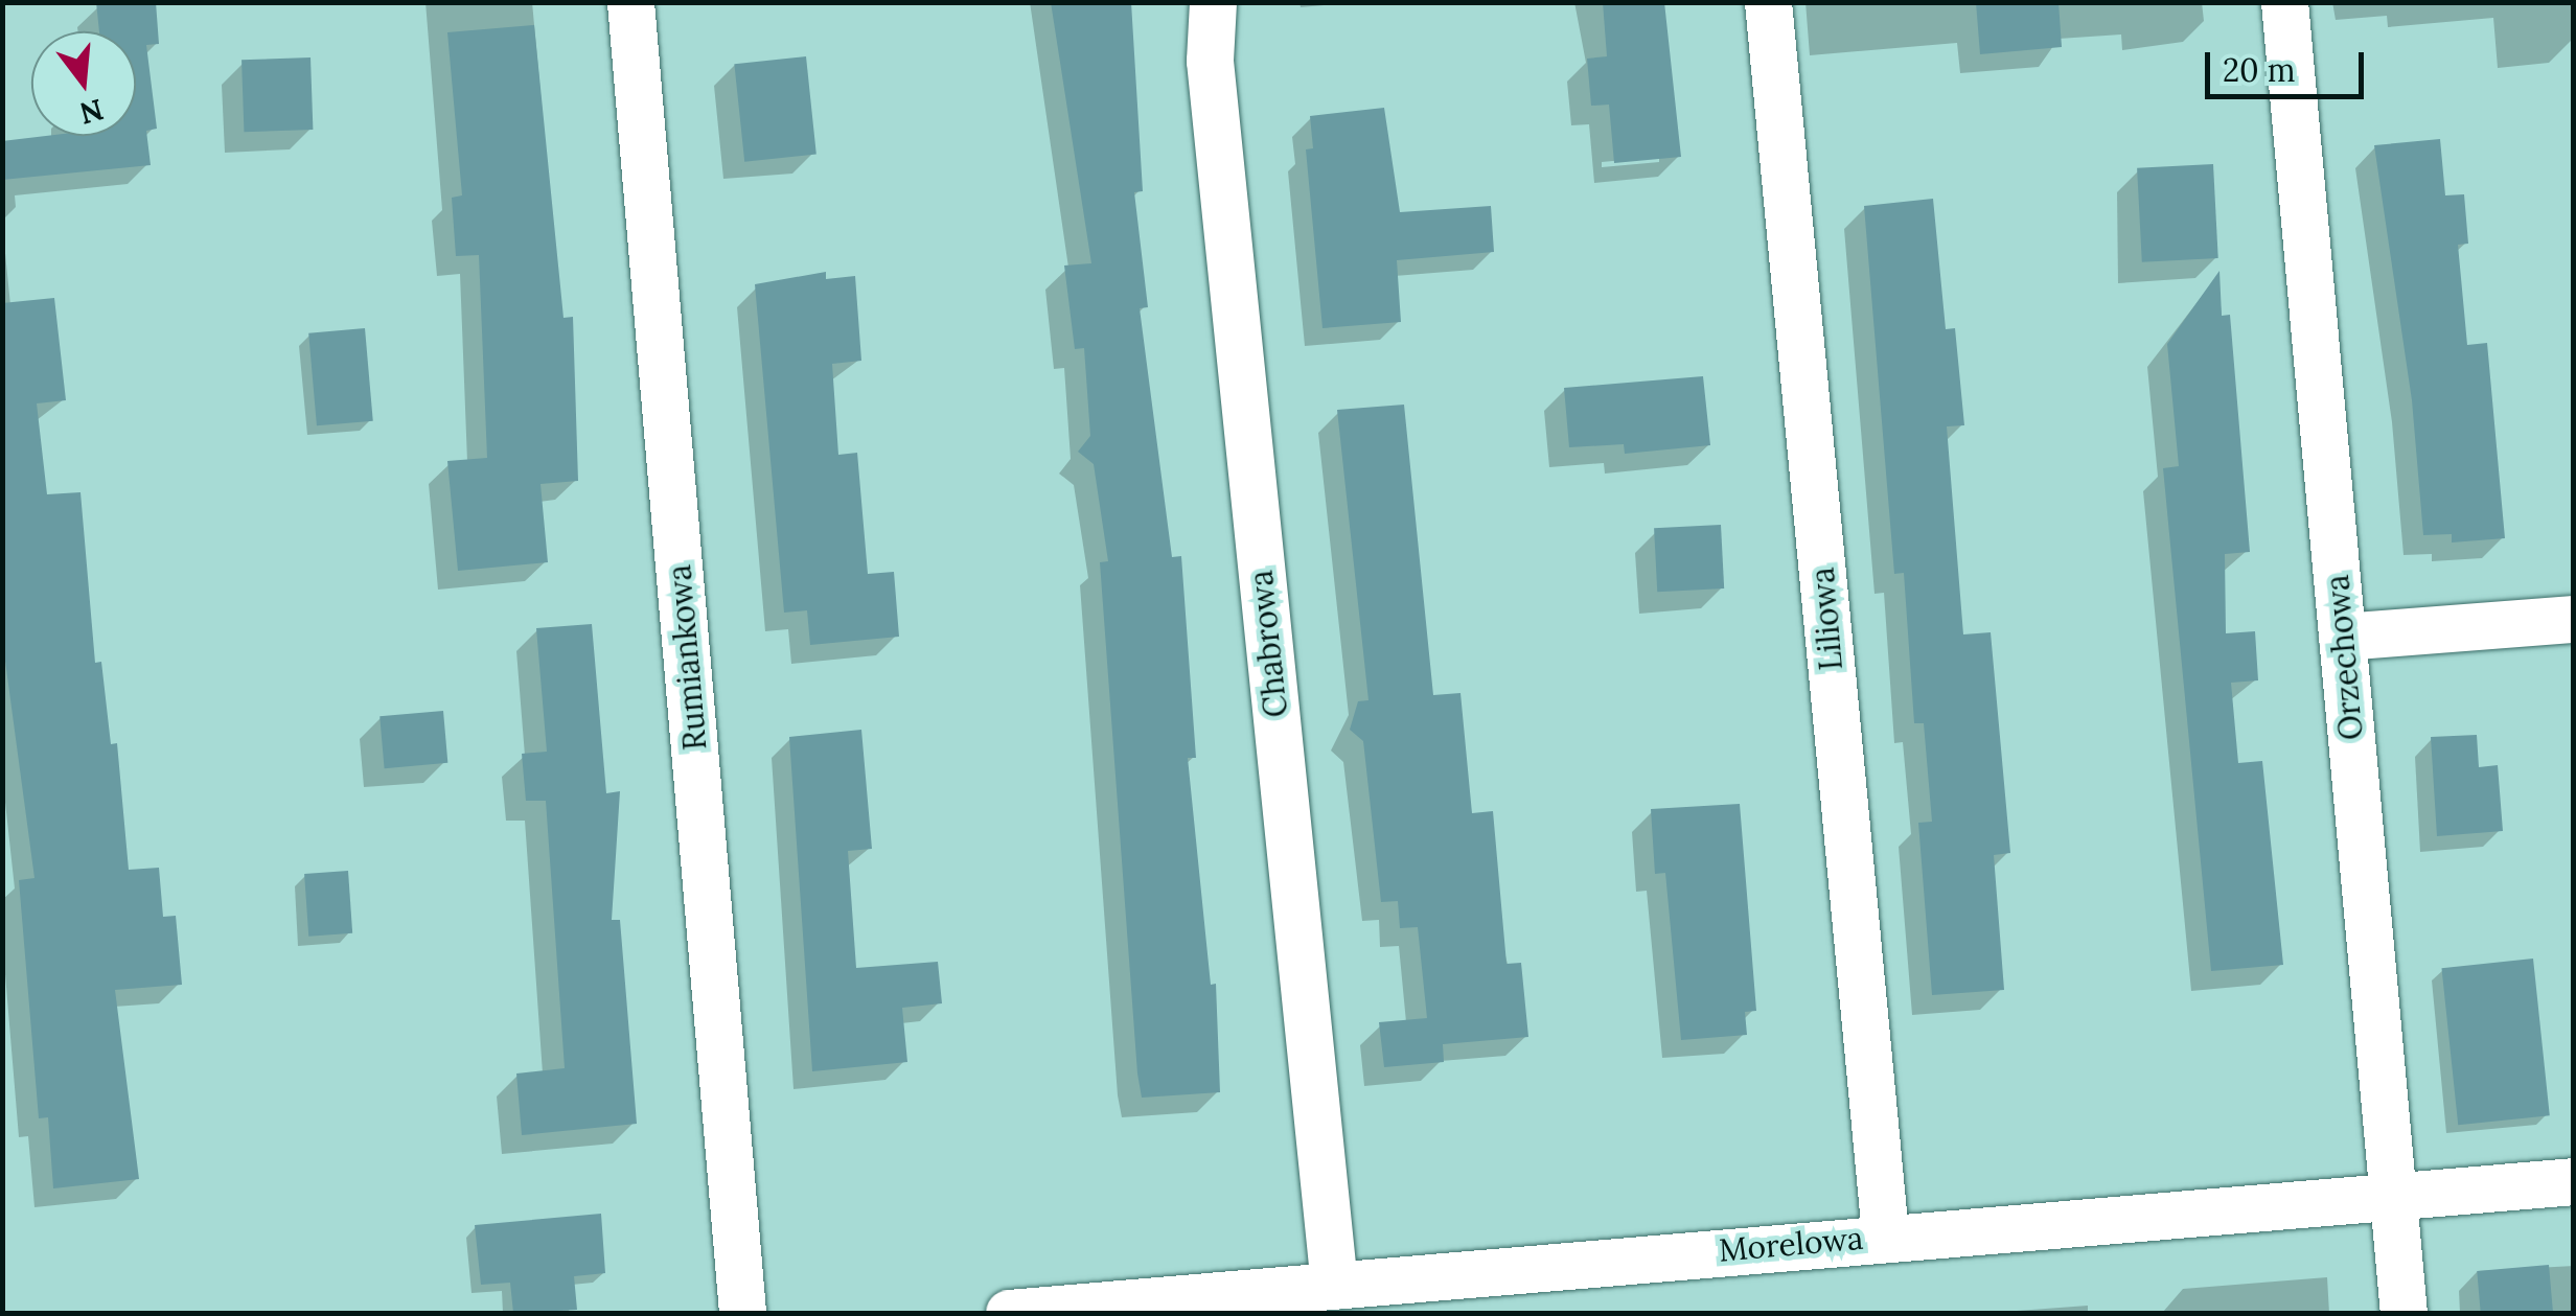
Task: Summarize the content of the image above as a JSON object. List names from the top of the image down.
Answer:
{
  "streets": {
    "street": [
      "Liliowa",
      "Chabrowa",
      "Rumiankowa",
      "Orzechowa",
      "Morelowa"
    ]
  },
  "crossings": [
    ["Liliowa", "Morelowa"],
    ["Chabrowa", "Morelowa"],
    ["Orzechowa", "Morelowa"]
  ],
  "scale_bar": "20 m",
  "north": "bottom"
}
